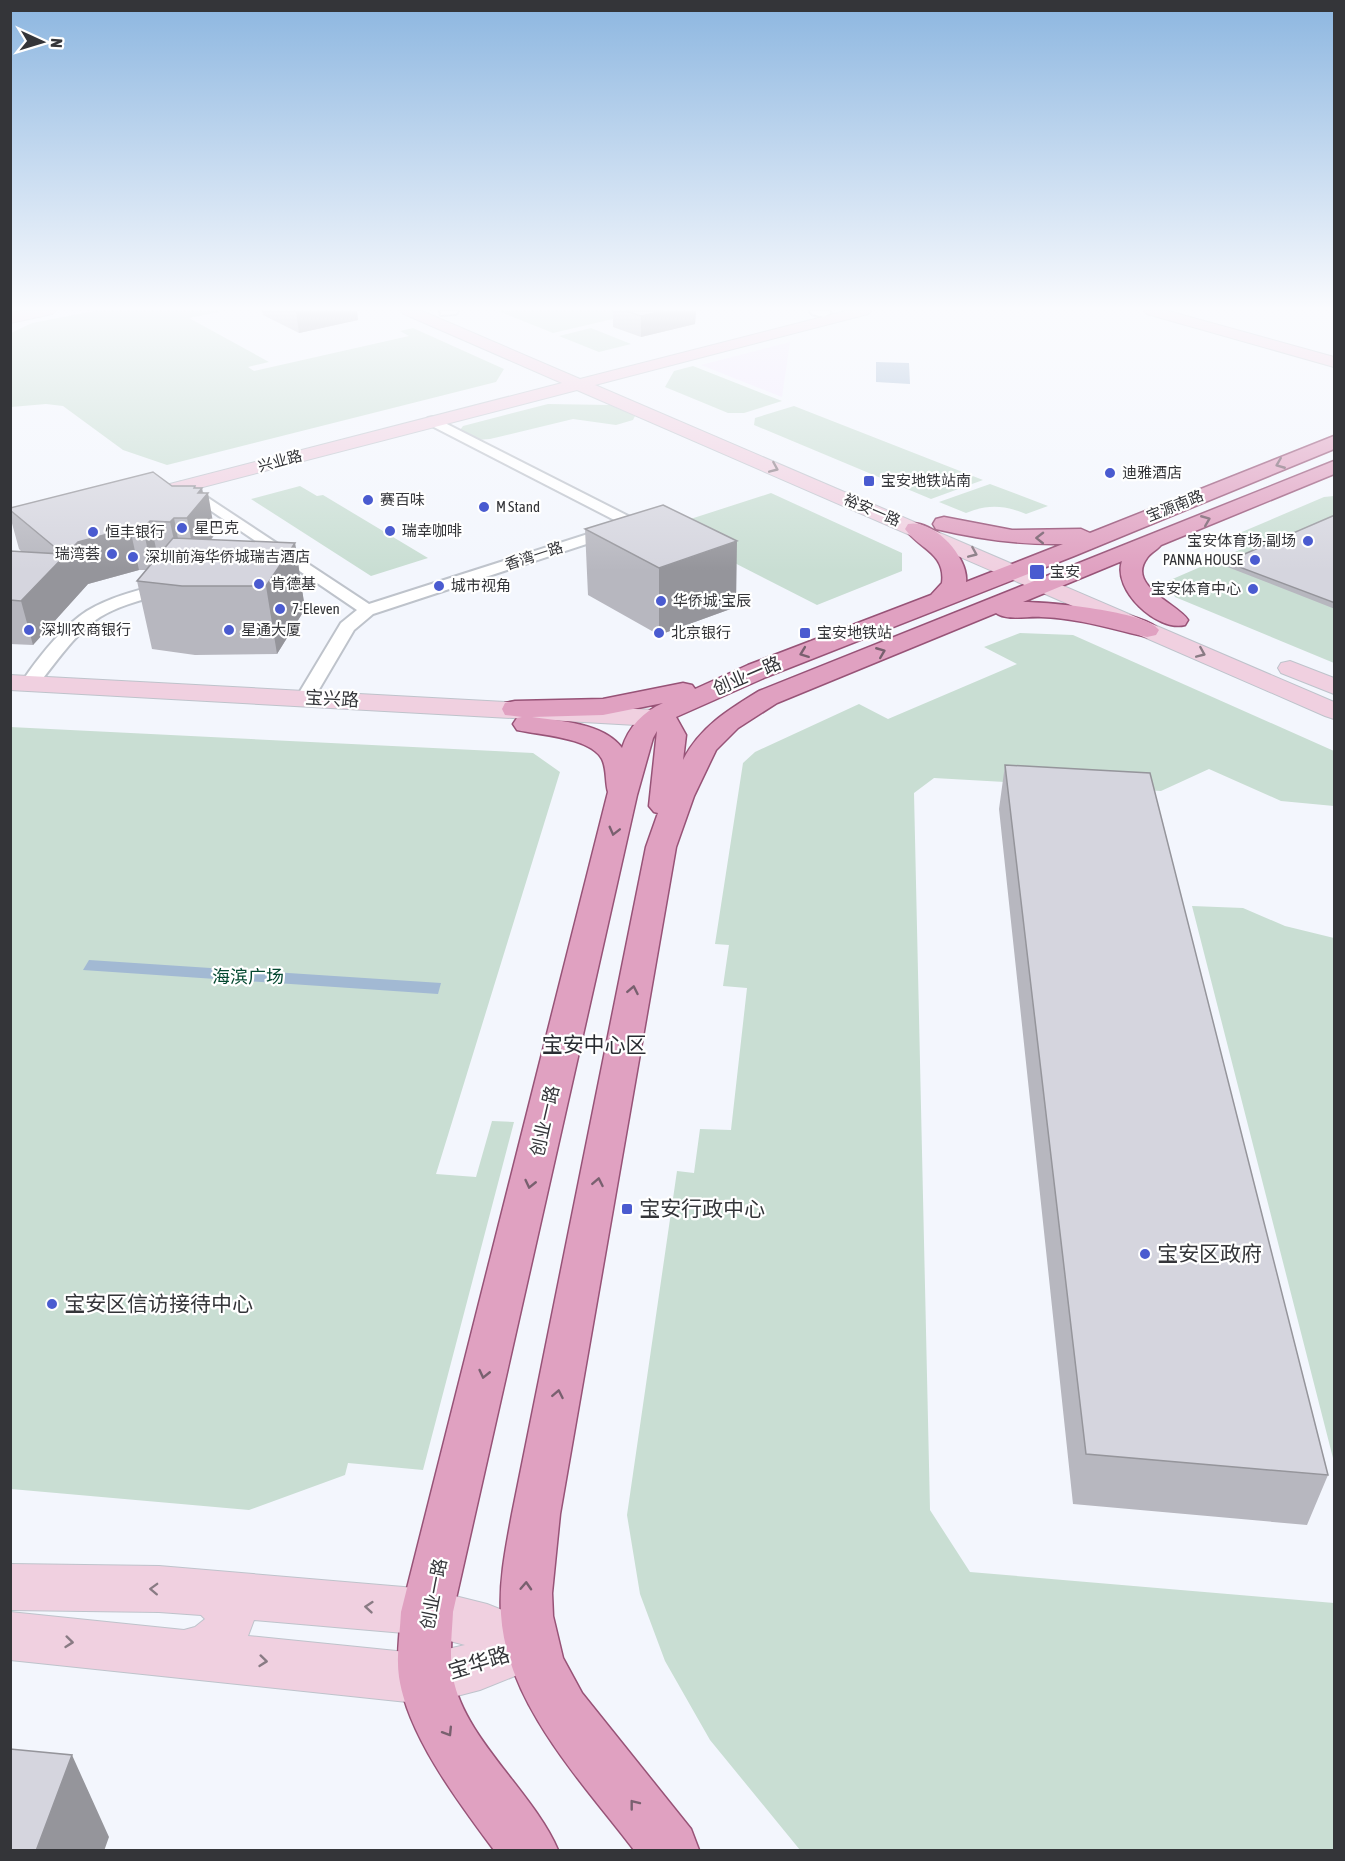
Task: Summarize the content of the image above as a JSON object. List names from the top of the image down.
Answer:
{
  "streets": {
    "main road": [
      "兴业路",
      "宝源南路",
      "裕安一路",
      "创业一路",
      "宝兴路",
      "宝华路"
    ],
    "street": ["香湾一路"]
  },
  "crossings": [
    ["兴业路", "香湾一路"],
    ["宝源南路", "裕安一路"],
    ["宝源南路", "创业一路"],
    ["裕安一路", "创业一路"],
    ["创业一路", "宝兴路"],
    ["创业一路", "宝华路"]
  ],
  "districts": ["宝安中心区"],
  "parks": ["海滨广场"],
  "places": {
    "other": [
      "迪雅酒店",
      "赛百味",
      "M Stand",
      "星巴克",
      "瑞幸咖啡",
      "恒丰银行",
      "宝安体育场-副场",
      "瑞湾荟",
      "深圳前海华侨城瑞吉酒店",
      "PANNA HOUSE",
      "肯德基",
      "城市视角",
      "宝安体育中心",
      "华侨城·宝辰",
      "7-Eleven",
      "深圳农商银行",
      "星通大厦",
      "北京银行",
      "宝安区政府",
      "宝安区信访接待中心"
    ],
    "transit": [
      "宝安地铁站南",
      "宝安",
      "宝安地铁站",
      "宝安行政中心"
    ]
  },
  "north": "right"
}
